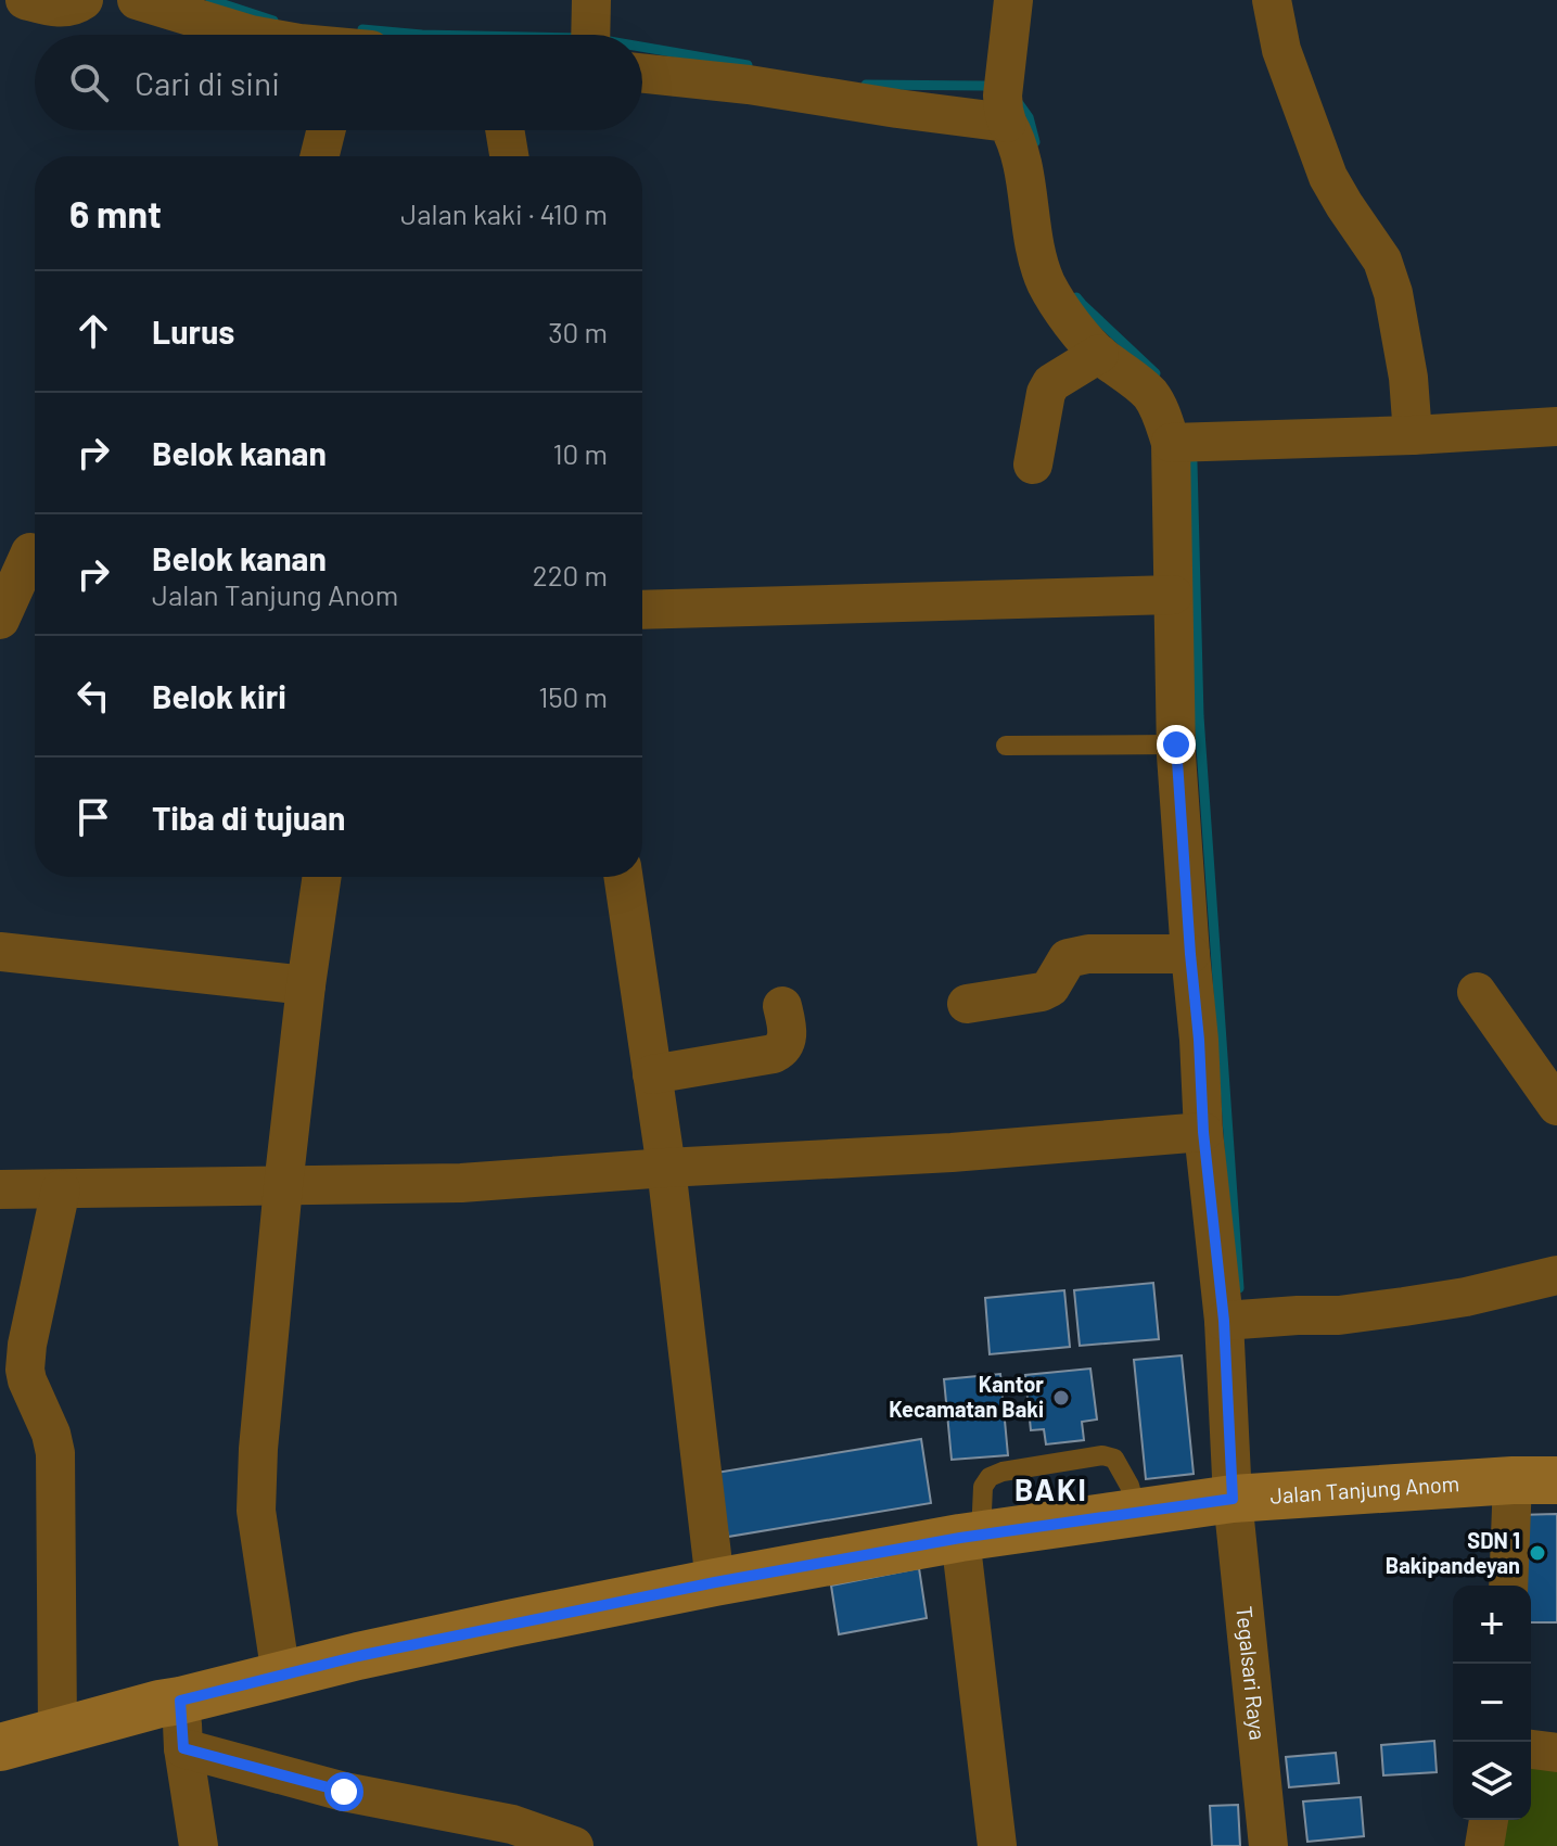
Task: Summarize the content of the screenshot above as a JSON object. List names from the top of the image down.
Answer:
{
  "streets": {
    "main road": ["Jalan Tanjung Anom"],
    "street": ["Tegalsari Raya"]
  },
  "crossings": [
    ["Jalan Tanjung Anom", "Tegalsari Raya"]
  ],
  "districts": ["BAKI"],
  "places": ["Kantor Kecamatan Baki", "SDN 1 Bakipandeyan"],
  "page": {
    "search": "Cari di sini",
    "heading": ["6 mnt", "Jalan kaki · 410 m"],
    "list": [
      ["Lurus", "30 m"],
      ["Belok kanan", "10 m"],
      ["Belok kanan", "Jalan Tanjung Anom", "220 m"],
      ["Belok kiri", "150 m"],
      "Tiba di tujuan"
    ],
    "map_buttons": ["+", "−"]
  }
}
